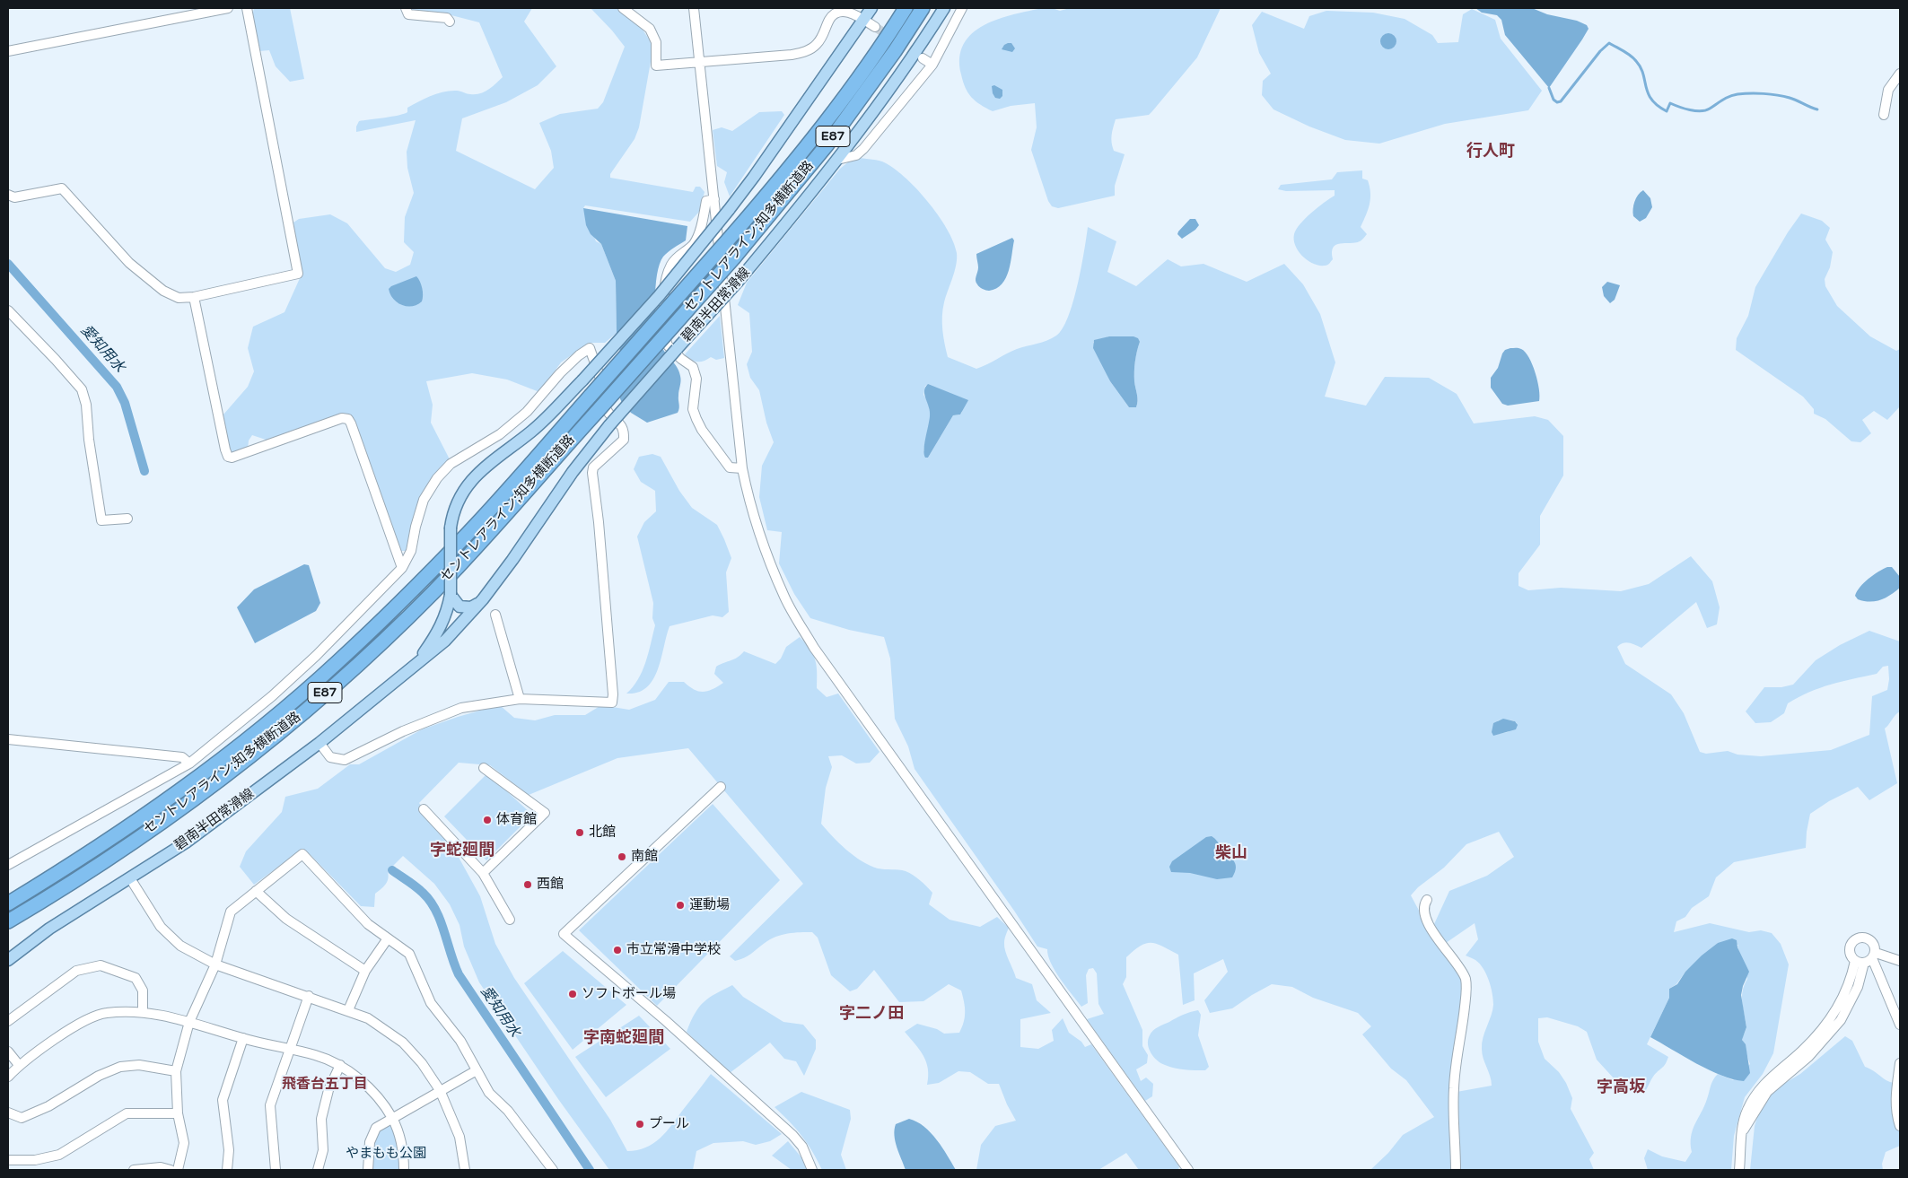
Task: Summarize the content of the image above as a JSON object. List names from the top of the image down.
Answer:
{
  "streets": {
    "highway": ["E87", "セントレアライン;知多横断道路"],
    "main road": ["碧南半田常滑線"]
  },
  "districts": [
    "行人町",
    "字蛇廻間",
    "柴山",
    "字二ノ田",
    "字南蛇廻間",
    "飛香台五丁目",
    "字高坂"
  ],
  "water": ["愛知用水"],
  "parks": ["やまもも公園"],
  "places": [
    "体育館",
    "北館",
    "南館",
    "西館",
    "運動場",
    "市立常滑中学校",
    "ソフトボール場",
    "プール"
  ]
}
